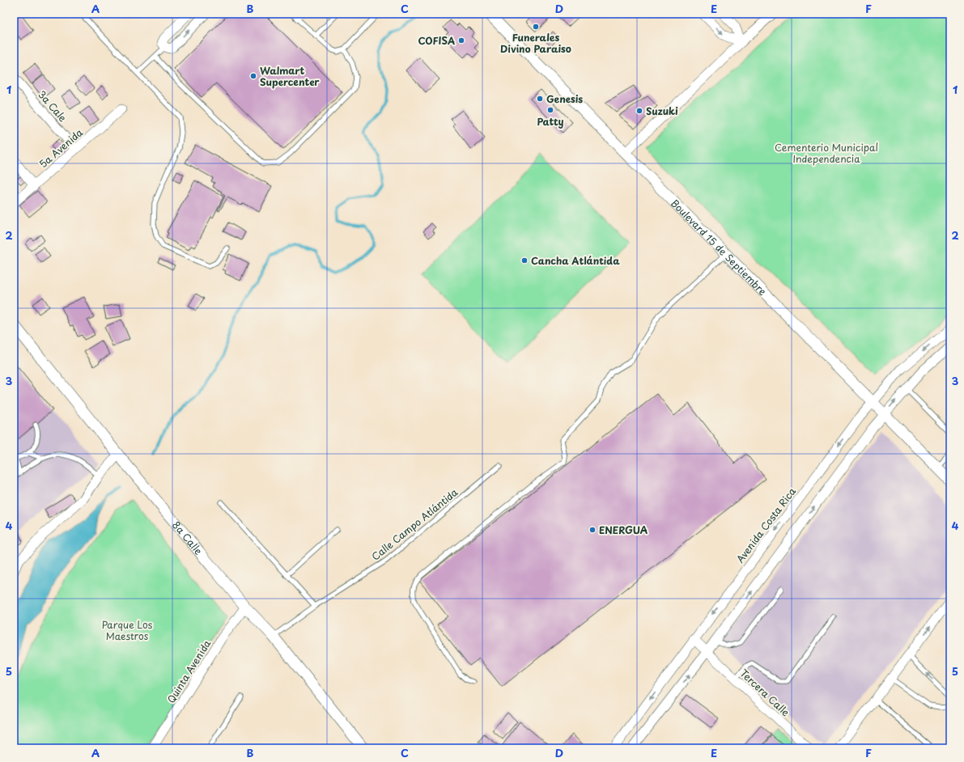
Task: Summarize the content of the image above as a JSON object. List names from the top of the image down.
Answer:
{
  "streets": {
    "street": [
      "3a Cale",
      "5a Avenida",
      "Boulevard 15 de Septiembre",
      "Avenida Costa Rica",
      "8a Calle",
      "Quinta Avenida",
      "Tercera Calle"
    ],
    "lane": ["Calle Campo Atlántida"]
  },
  "crossings": [
    ["3a Cale", "5a Avenida"],
    ["Boulevard 15 de Septiembre", "Avenida Costa Rica"],
    ["Calle Campo Atlántida", "8a Calle"],
    ["Avenida Costa Rica", "Tercera Calle"],
    ["8a Calle", "Quinta Avenida"]
  ],
  "parks": ["Cementerio Municipal Independencia", "Parque Los Maestros"],
  "places": [
    "Funerales Divino Paraiso",
    "COFISA",
    "Walmart Supercenter",
    "Genesis",
    "Patty",
    "Suzuki",
    "Cancha Atlántida",
    "ENERGUA"
  ],
  "grid": {
    "columns": [
      "A",
      "B",
      "C",
      "D",
      "E",
      "F"
    ],
    "rows": [
      "1",
      "2",
      "3",
      "4",
      "5"
    ]
  }
}
